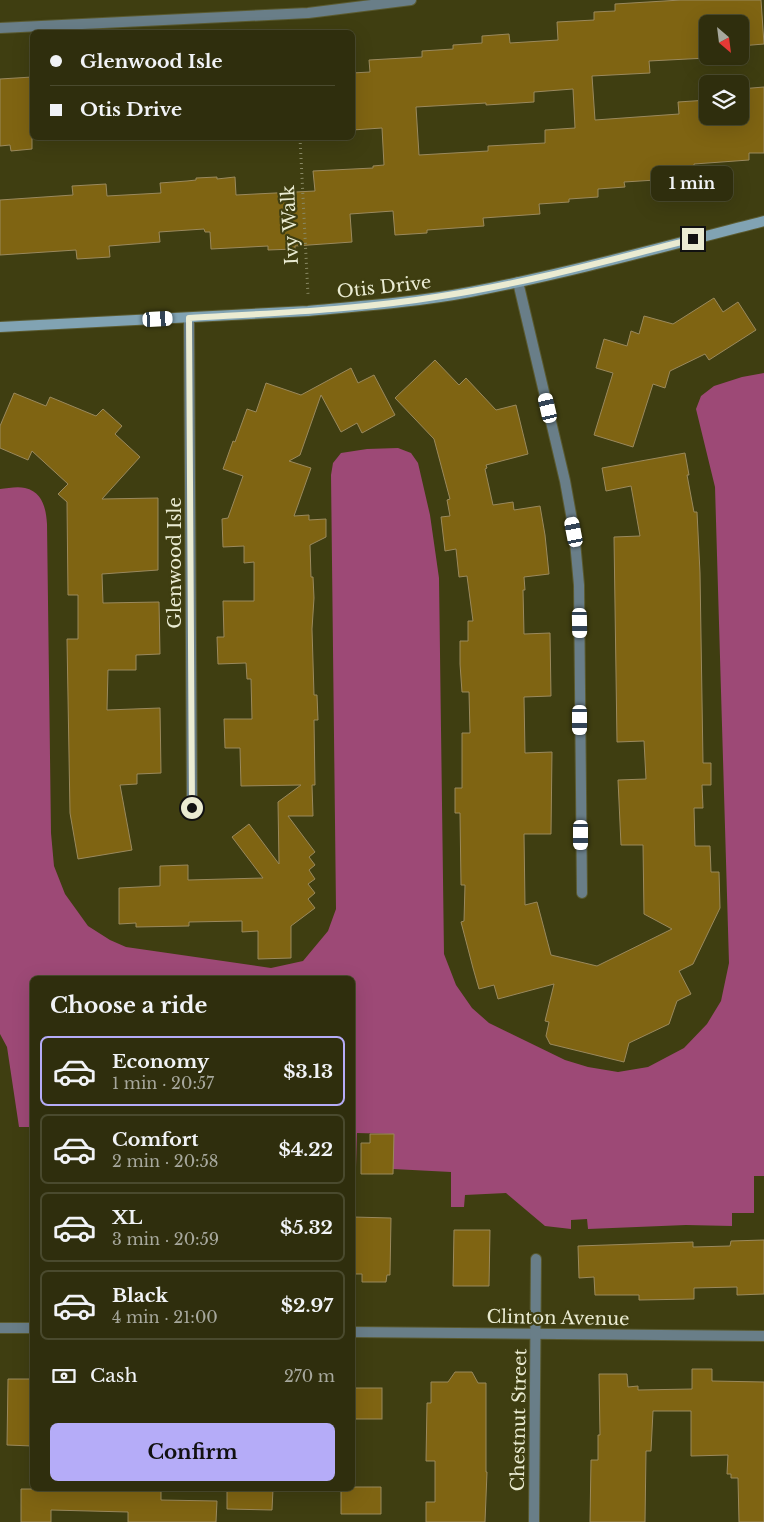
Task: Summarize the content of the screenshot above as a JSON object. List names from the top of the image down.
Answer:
{
  "streets": {
    "main road": ["Otis Drive"],
    "street": ["Glenwood Isle", "Clinton Avenue", "Chestnut Street"],
    "path": ["Ivy Walk"]
  },
  "crossings": [
    ["Ivy Walk", "Otis Drive"],
    ["Otis Drive", "Glenwood Isle"],
    ["Clinton Avenue", "Chestnut Street"]
  ],
  "north": "bottom right",
  "page": {
    "banner": ["Glenwood Isle", "Otis Drive"],
    "bubble": "1 min",
    "heading": "Choose a ride",
    "list": [
      {
        "name": "Economy",
        "note": "1 min · 20:57",
        "value": "$3.13"
      },
      {
        "name": "Comfort",
        "note": "2 min · 20:58",
        "value": "$4.22"
      },
      {
        "name": "XL",
        "note": "3 min · 20:59",
        "value": "$5.32"
      },
      {
        "name": "Black",
        "note": "4 min · 21:00",
        "value": "$2.97"
      }
    ],
    "pay": ["Cash", "270 m"],
    "buttons": "Confirm"
  }
}
